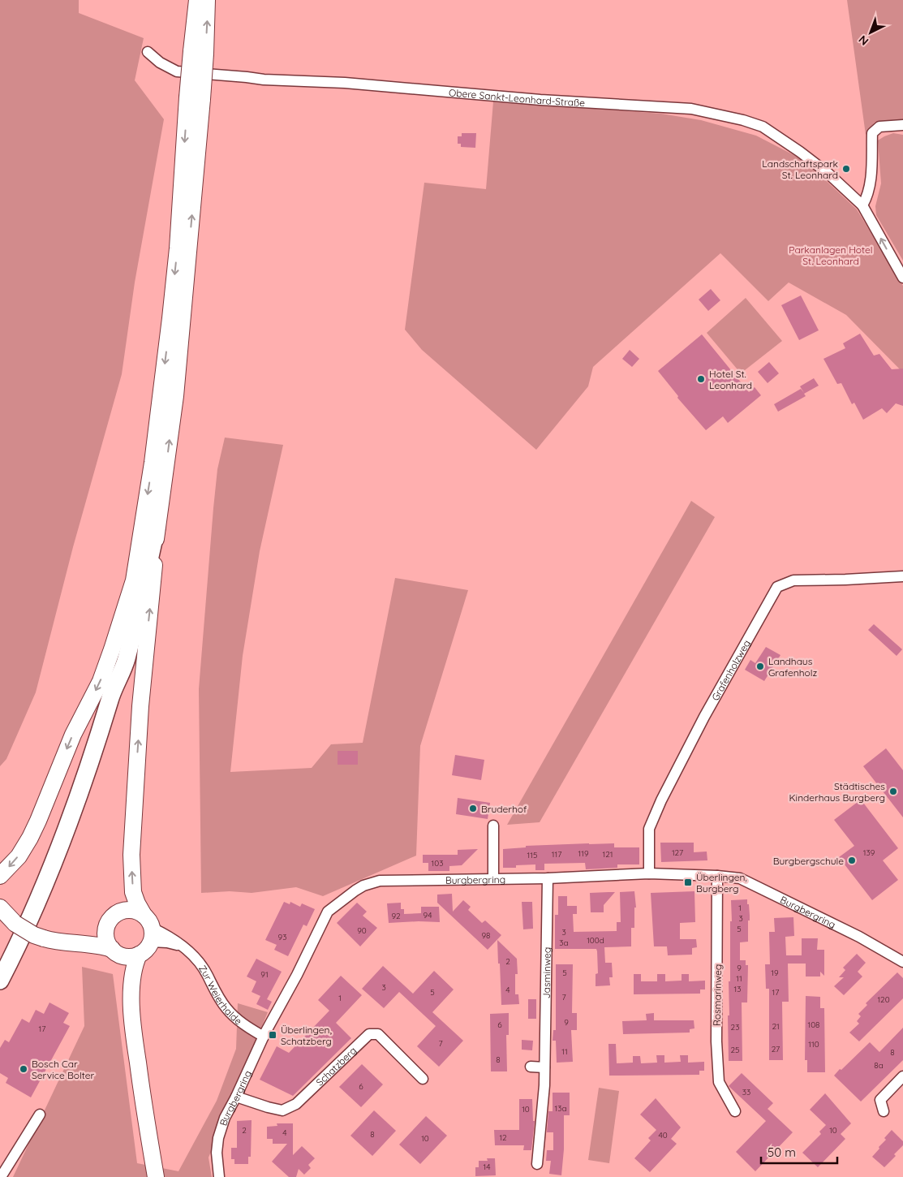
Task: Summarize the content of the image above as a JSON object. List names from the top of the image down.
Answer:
{
  "streets": {
    "street": [
      "Obere Sankt-Leonhard-Straße",
      "Grafenholzweg",
      "Burgbergring",
      "Jasminweg",
      "Zur Weierhalde",
      "Rosmarinweg",
      "Schatzberg"
    ]
  },
  "crossings": [
    ["Grafenholzweg", "Burgbergring"],
    ["Burgbergring", "Jasminweg"],
    ["Burgbergring", "Zur Weierhalde"],
    ["Burgbergring", "Rosmarinweg"],
    ["Burgbergring", "Schatzberg"]
  ],
  "parks": ["Parkanlagen Hotel St. Leonhard"],
  "places": {
    "other": [
      "Landschaftspark St. Leonhard",
      "Hotel St. Leonhard",
      "Landhaus Grafenholz",
      "Städtisches Kinderhaus Burgberg",
      "Bruderhof",
      "Burgbergschule",
      "Bosch Car Service Bolter"
    ],
    "transit": ["Überlingen, Burgberg", "Überlingen, Schatzberg"]
  },
  "house_numbers": [
    "127",
    "139",
    "119",
    "117",
    "121",
    "115",
    "103",
    "1",
    "94",
    "92",
    "3",
    "5",
    "90",
    "3",
    "98",
    "93",
    "100d",
    "3a",
    "2",
    "9",
    "5",
    "19",
    "91",
    "11",
    "3",
    "13",
    "4",
    "5",
    "17",
    "7",
    "1",
    "120",
    "9",
    "6",
    "108",
    "21",
    "23",
    "17",
    "7",
    "110",
    "27",
    "25",
    "11",
    "8",
    "8",
    "8a",
    "6",
    "33",
    "13a",
    "10",
    "2",
    "10",
    "4",
    "8",
    "40",
    "12",
    "10",
    "14"
  ],
  "scale_bar": "50 m",
  "north": "bottom left"
}
